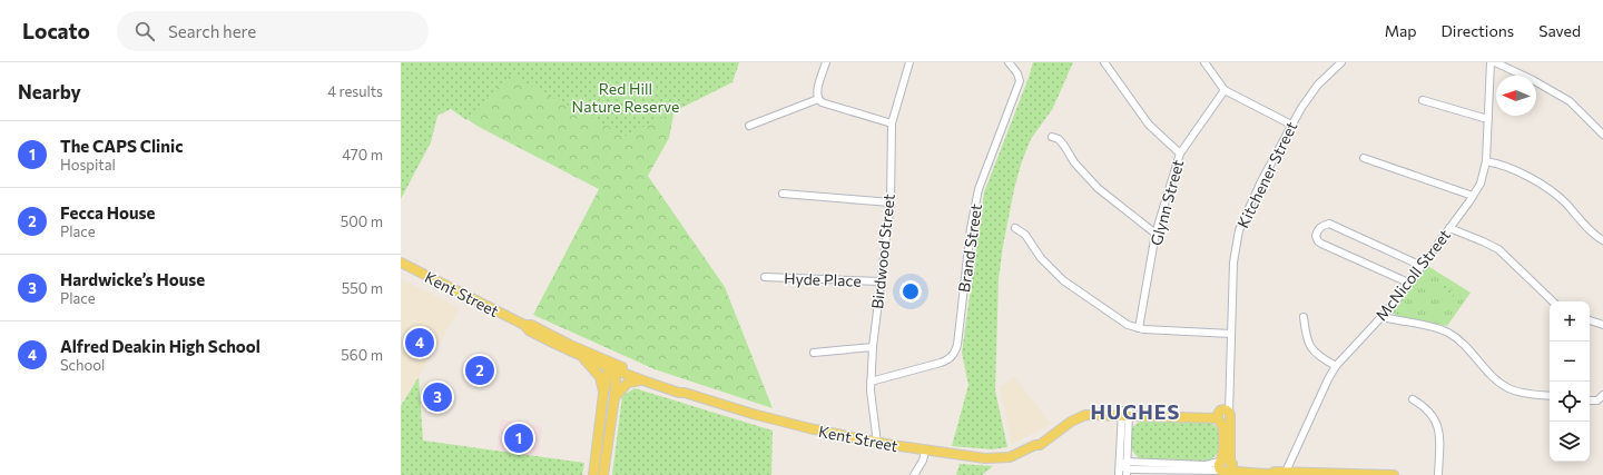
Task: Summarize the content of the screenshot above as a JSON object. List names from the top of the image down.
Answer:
{
  "streets": {
    "main road": ["Kitchener Street", "Kent Street"],
    "street": [
      "Glynn Street",
      "Brand Street",
      "Birdwood Street",
      "McNicoll Street",
      "Hyde Place"
    ]
  },
  "crossings": [
    ["Kitchener Street", "Kent Street"],
    ["Brand Street", "Birdwood Street"],
    ["Birdwood Street", "Hyde Place"],
    ["Birdwood Street", "Kent Street"]
  ],
  "districts": ["HUGHES"],
  "parks": ["Red Hill Nature Reserve"],
  "north": "left",
  "page": {
    "header": "Locato",
    "search": "Search here",
    "nav": ["Map", "Directions", "Saved"],
    "heading": ["Nearby", "4 results"],
    "list": [
      {
        "mark": "1",
        "name": "The CAPS Clinic",
        "note": "Hospital",
        "value": "470 m"
      },
      {
        "mark": "2",
        "name": "Fecca House",
        "note": "Place",
        "value": "500 m"
      },
      {
        "mark": "3",
        "name": "Hardwicke’s House",
        "note": "Place",
        "value": "550 m"
      },
      {
        "mark": "4",
        "name": "Alfred Deakin High School",
        "note": "School",
        "value": "560 m"
      }
    ],
    "map_buttons": ["+", "−"],
    "pins": [
      "4",
      "2",
      "3",
      "1"
    ]
  }
}
